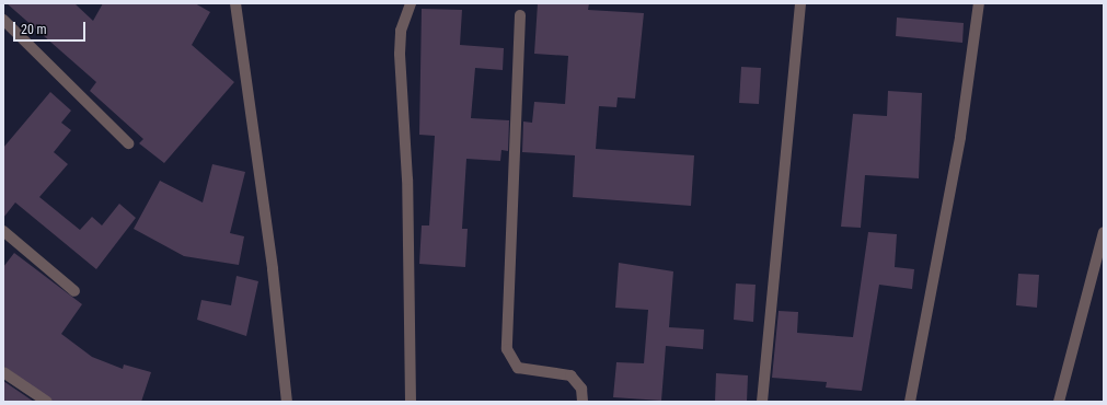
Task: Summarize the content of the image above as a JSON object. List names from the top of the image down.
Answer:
{
  "scale_bar": "20 m"
}
